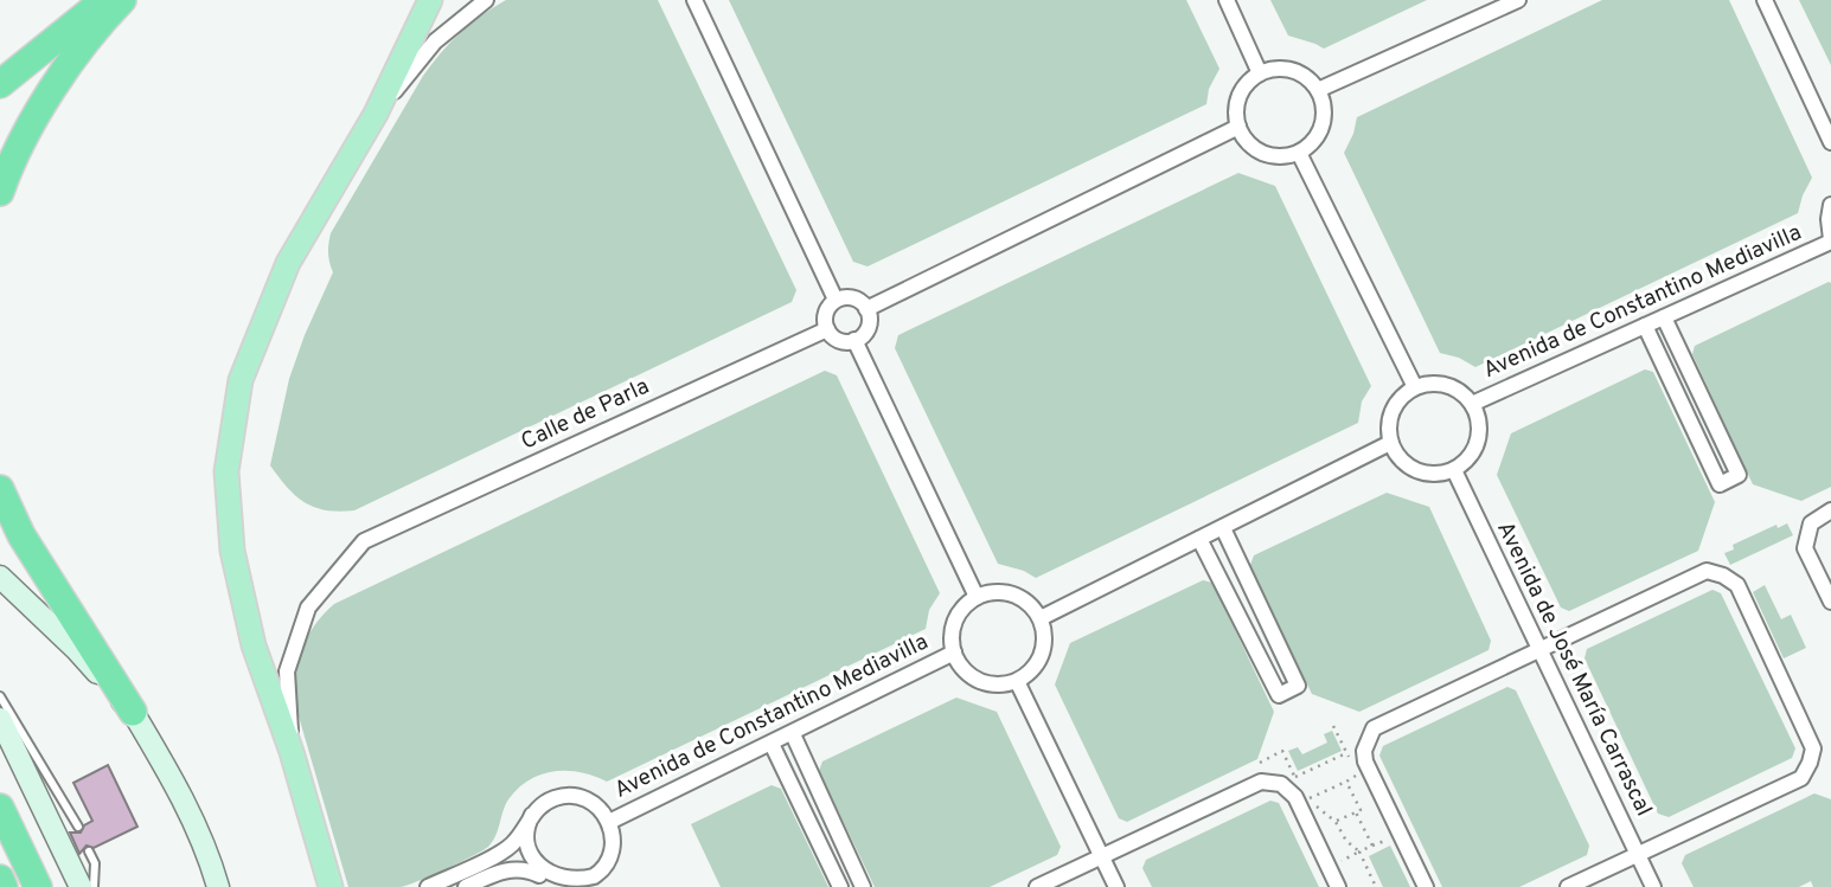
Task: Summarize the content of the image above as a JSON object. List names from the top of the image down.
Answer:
{
  "streets": {
    "street": ["Avenida de Constantino Mediavilla", "Calle de Parla", "Avenida de José María Carrascal"]
  },
  "crossings": [
    ["Avenida de Constantino Mediavilla", "Avenida de José María Carrascal"]
  ]
}
